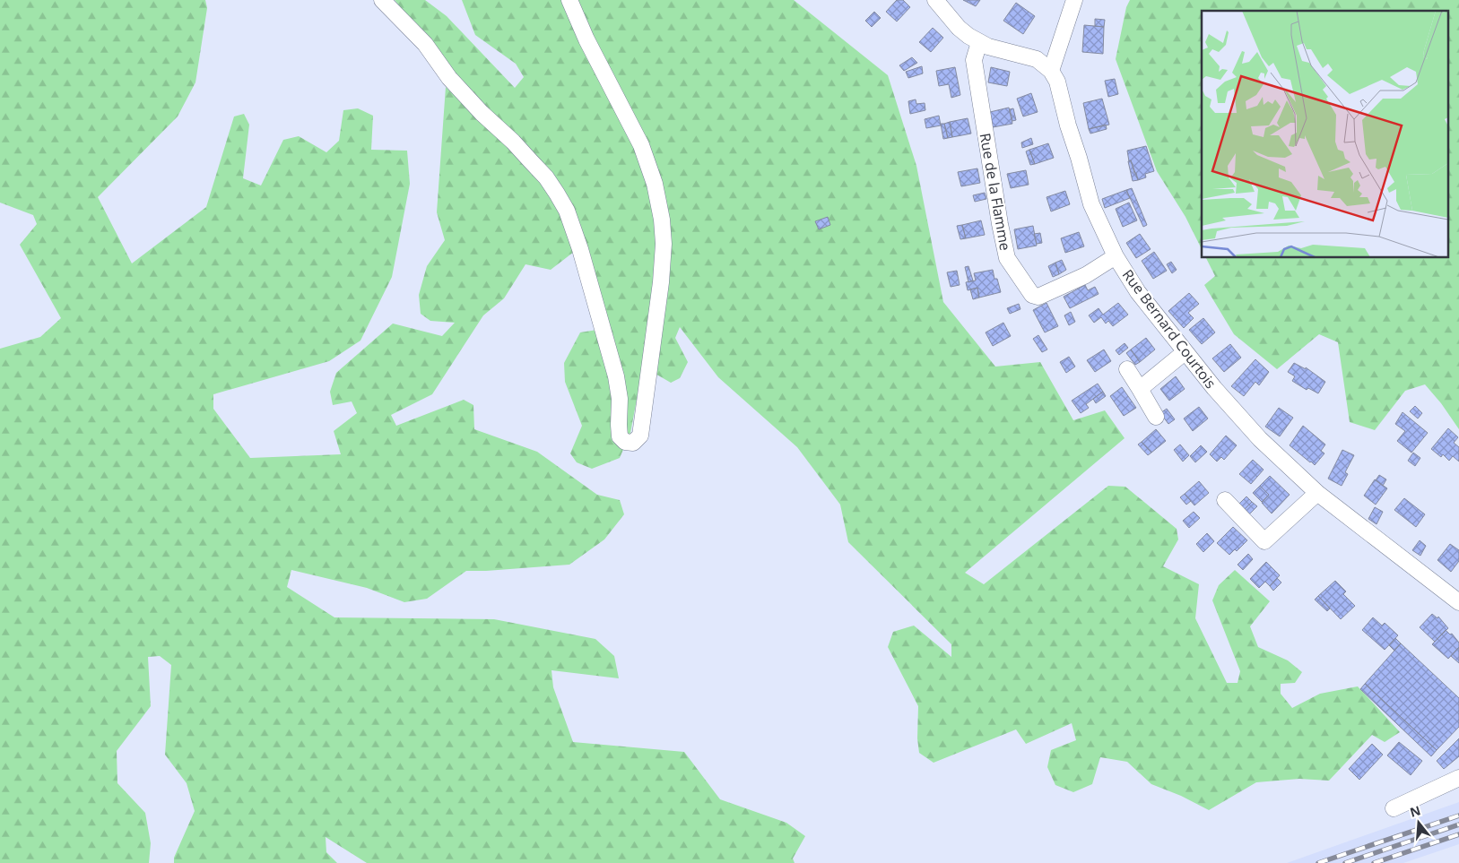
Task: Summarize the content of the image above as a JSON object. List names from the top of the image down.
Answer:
{
  "streets": {
    "street": ["Rue de la Flamme", "Rue Bernard Courtois"]
  },
  "crossings": [
    ["Rue de la Flamme", "Rue Bernard Courtois"]
  ],
  "north": "top"
}
